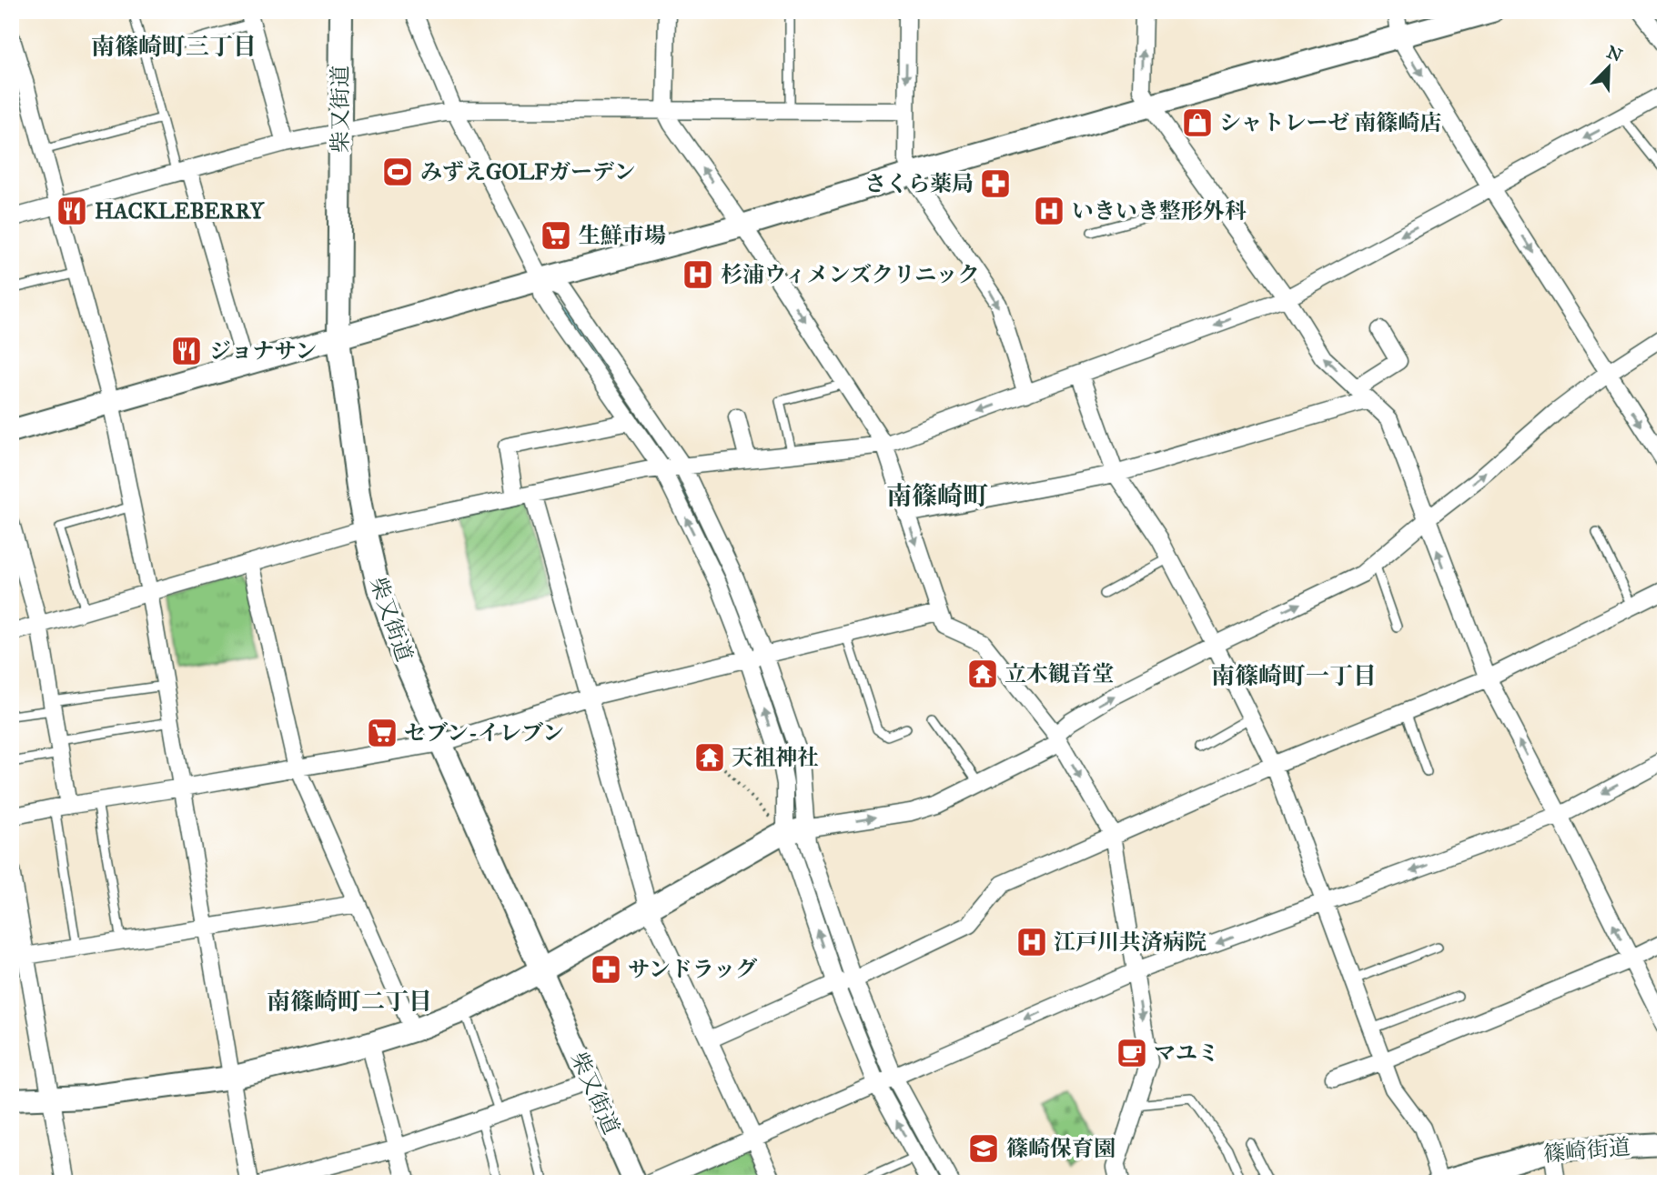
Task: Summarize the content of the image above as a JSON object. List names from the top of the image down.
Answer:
{
  "streets": {
    "street": ["柴又街道", "篠崎街道"]
  },
  "districts": [
    "南篠崎町三丁目",
    "南篠崎町",
    "南篠崎町一丁目",
    "南篠崎町二丁目"
  ],
  "places": {
    "shop": ["シャトレーゼ 南篠崎店"],
    "sports": ["みずえGOLFガーデン"],
    "pharmacy": ["さくら薬局", "サンドラッグ"],
    "restaurant": ["HACKLEBERRY", "ジョナサン"],
    "hospital": ["いきいき整形外科", "杉浦ウィメンズクリニック", "江戸川共済病院"],
    "supermarket": ["生鮮市場", "セブン-イレブン"],
    "temple": ["立木観音堂", "天祖神社"],
    "cafe": ["マユミ"],
    "school or university": ["篠崎保育園"]
  },
  "north": "top right"
}
